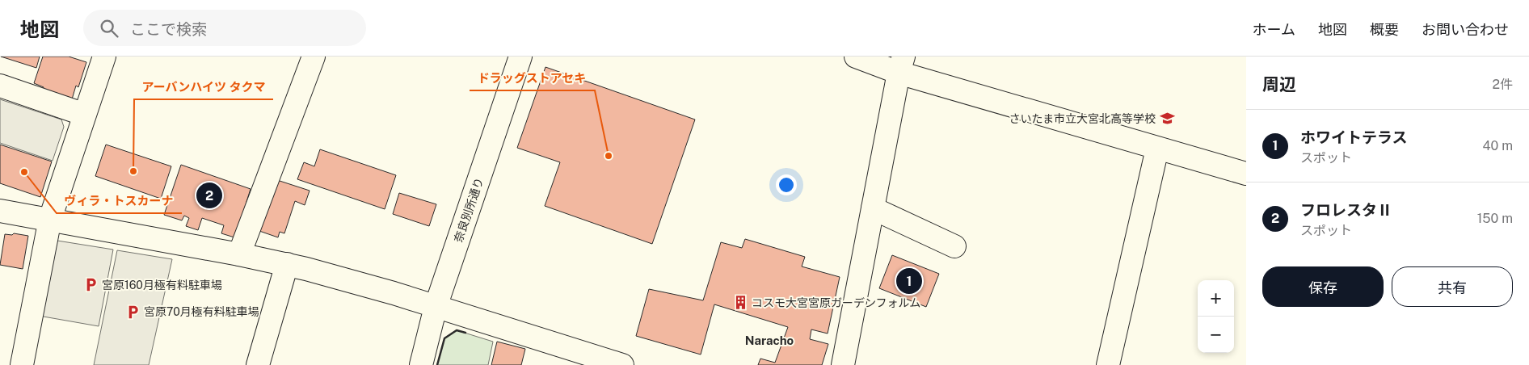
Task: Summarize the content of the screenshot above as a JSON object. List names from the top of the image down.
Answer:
{
  "streets": {
    "street": ["奈良別所通り"]
  },
  "districts": ["Naracho"],
  "places": {
    "school or university": ["さいたま市立大宮北高等学校"],
    "other": ["ドラッグストアセキ", "アーバンハイツ タクマ", "ヴィラ・トスカーナ"],
    "parking": ["宮原160月極有料駐車場", "宮原70月極有料駐車場"],
    "building": ["コスモ大宮宮原ガーデンフォルム"]
  },
  "page": {
    "header": "地図",
    "search": "ここで検索",
    "nav": [
      "ホーム",
      "地図",
      "概要",
      "お問い合わせ"
    ],
    "heading": ["周辺", "2件"],
    "list": [
      {
        "mark": "1",
        "name": "ホワイトテラス",
        "note": "スポット",
        "value": "40 m"
      },
      {
        "mark": "2",
        "name": "フロレスタⅡ",
        "note": "スポット",
        "value": "150 m"
      }
    ],
    "pins": ["2", "1"],
    "buttons": ["保存", "共有"],
    "map_buttons": ["+", "−"]
  }
}
